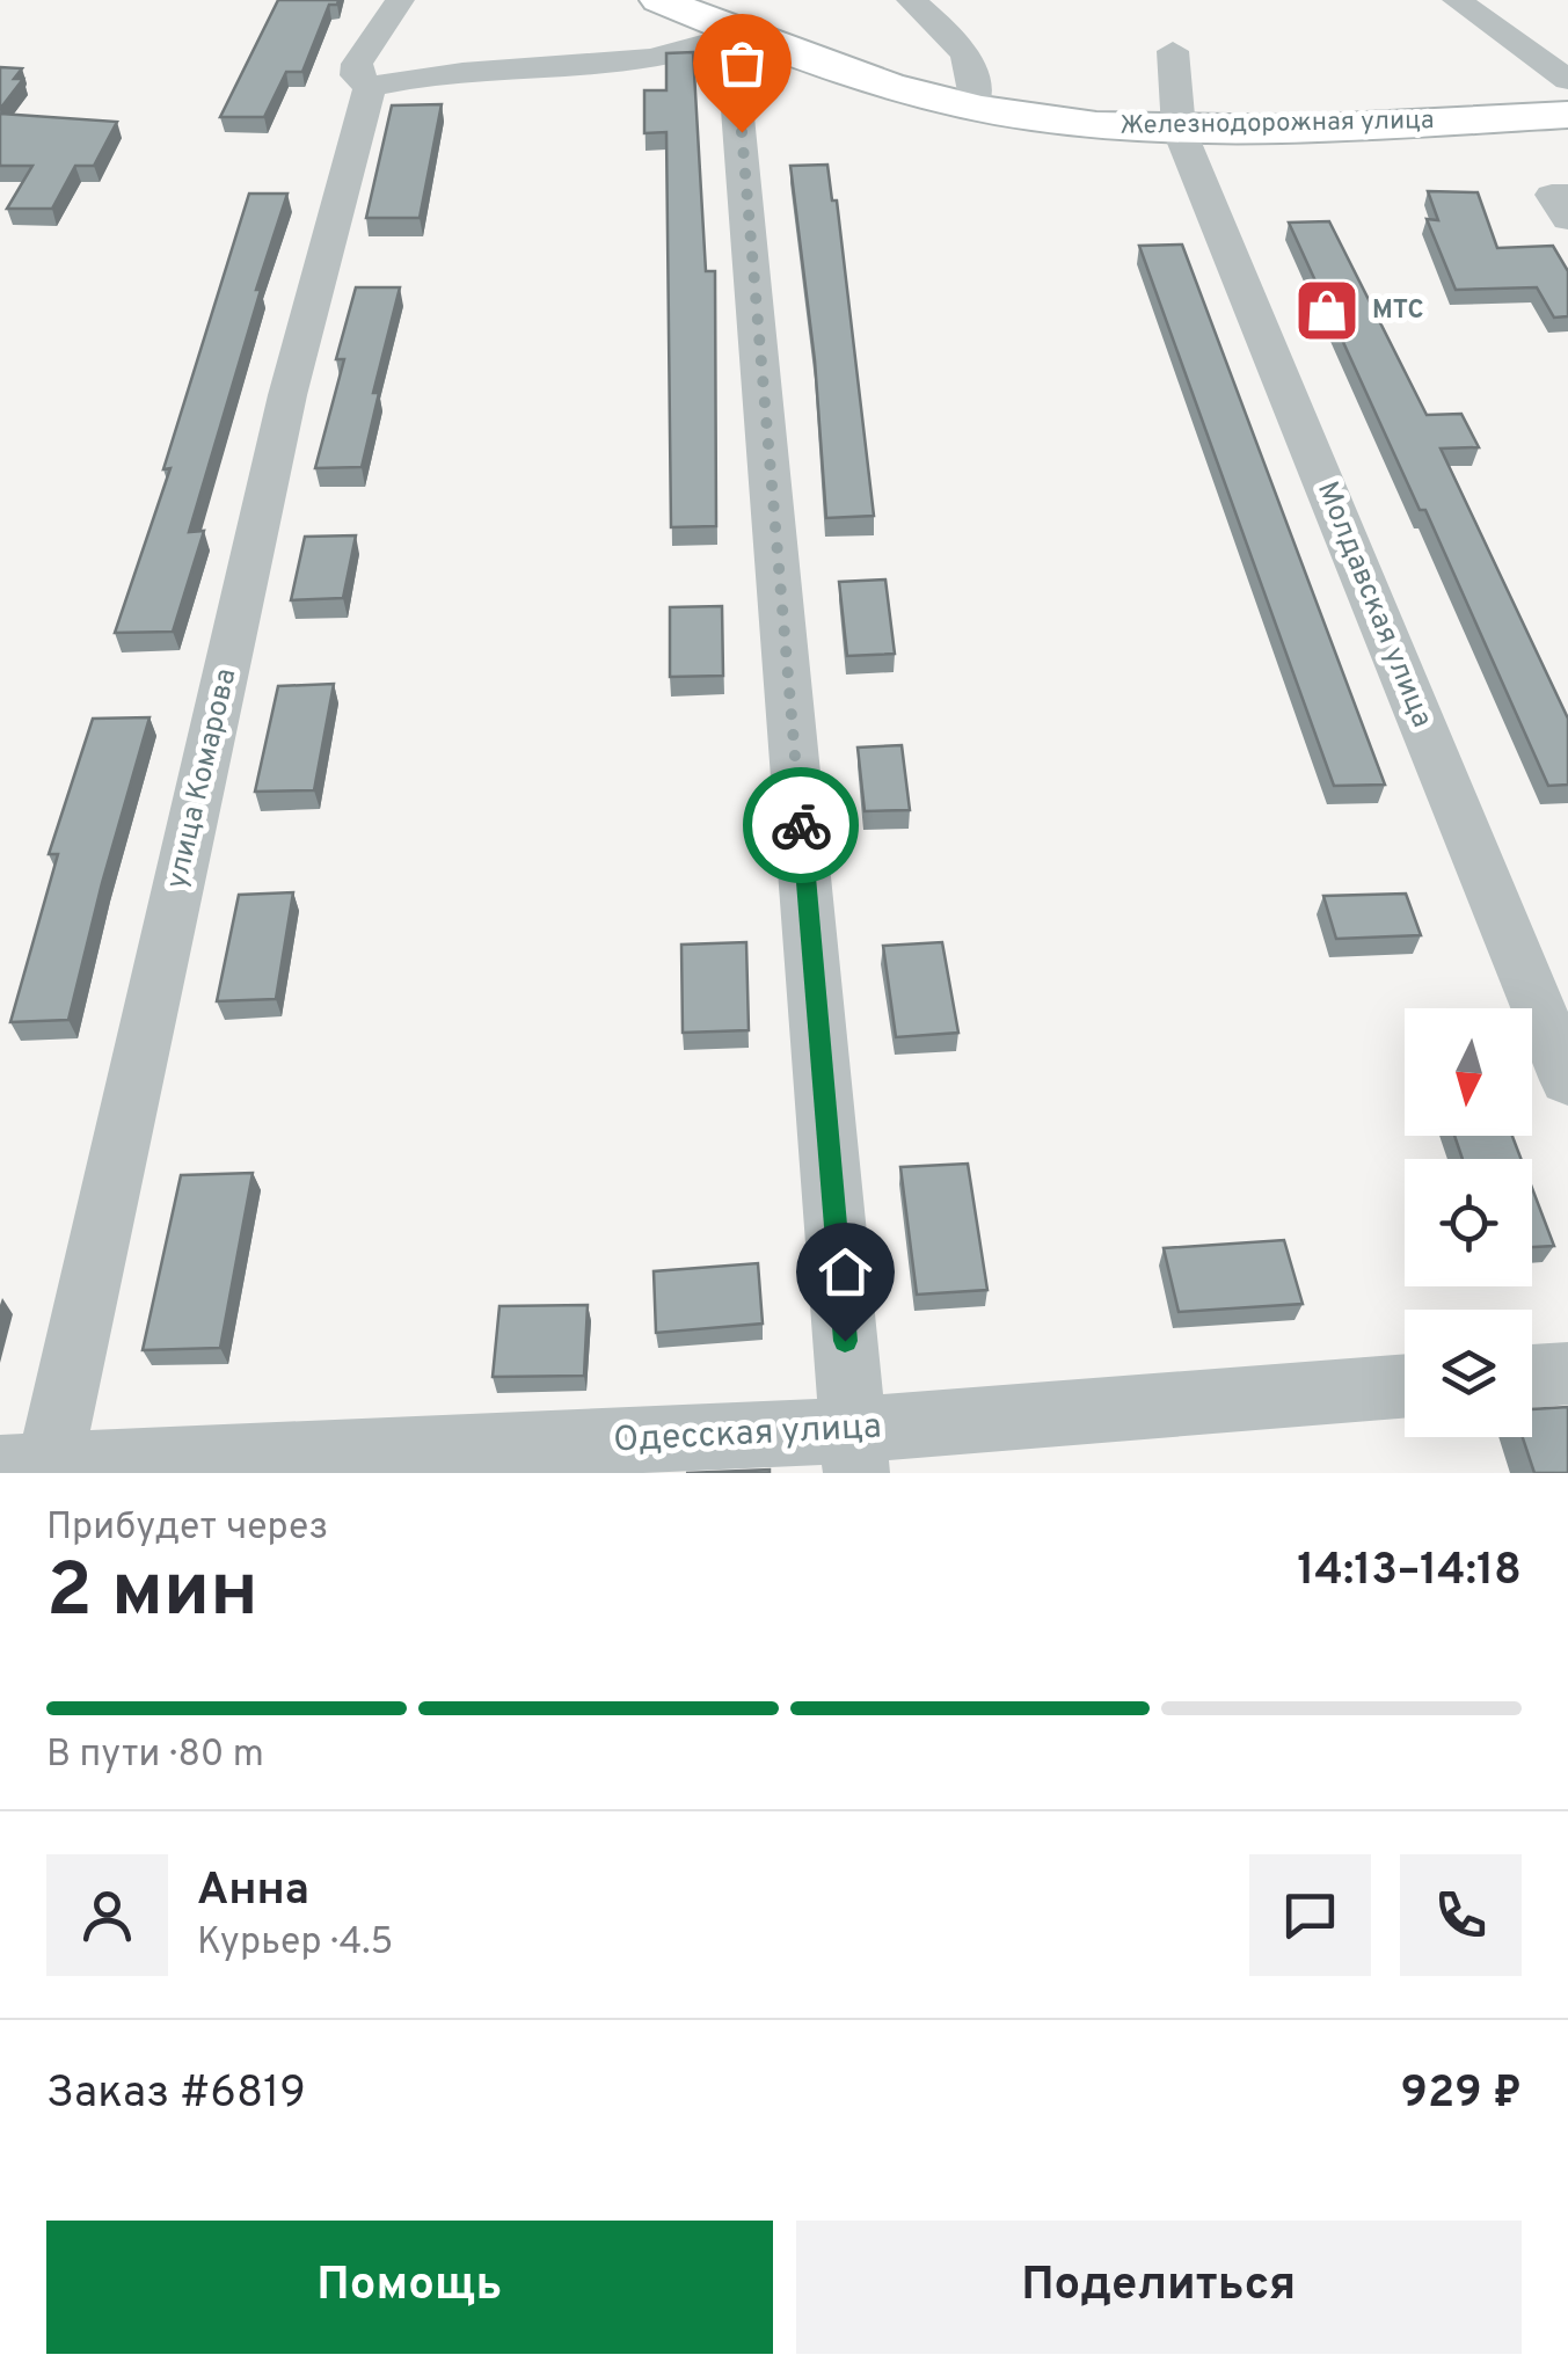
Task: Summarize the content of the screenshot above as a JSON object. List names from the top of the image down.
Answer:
{
  "streets": {
    "main road": ["Железнодорожная улица"],
    "street": ["Молдавская улица", "улица Комарова", "Одесская улица"]
  },
  "crossings": [
    ["Железнодорожная улица", "Молдавская улица"],
    ["улица Комарова", "Одесская улица"]
  ],
  "places": {
    "shop": ["МТС"]
  },
  "north": "bottom",
  "page": {
    "heading": ["2 мин", "Прибудет через", "14:13–14:18"],
    "panel": [
      "Анна",
      "Курьер · 4.5",
      "Заказ #6819",
      "929 ₽"
    ],
    "bar": "В пути · 80 m",
    "buttons": ["Помощь", "Поделиться"]
  }
}
